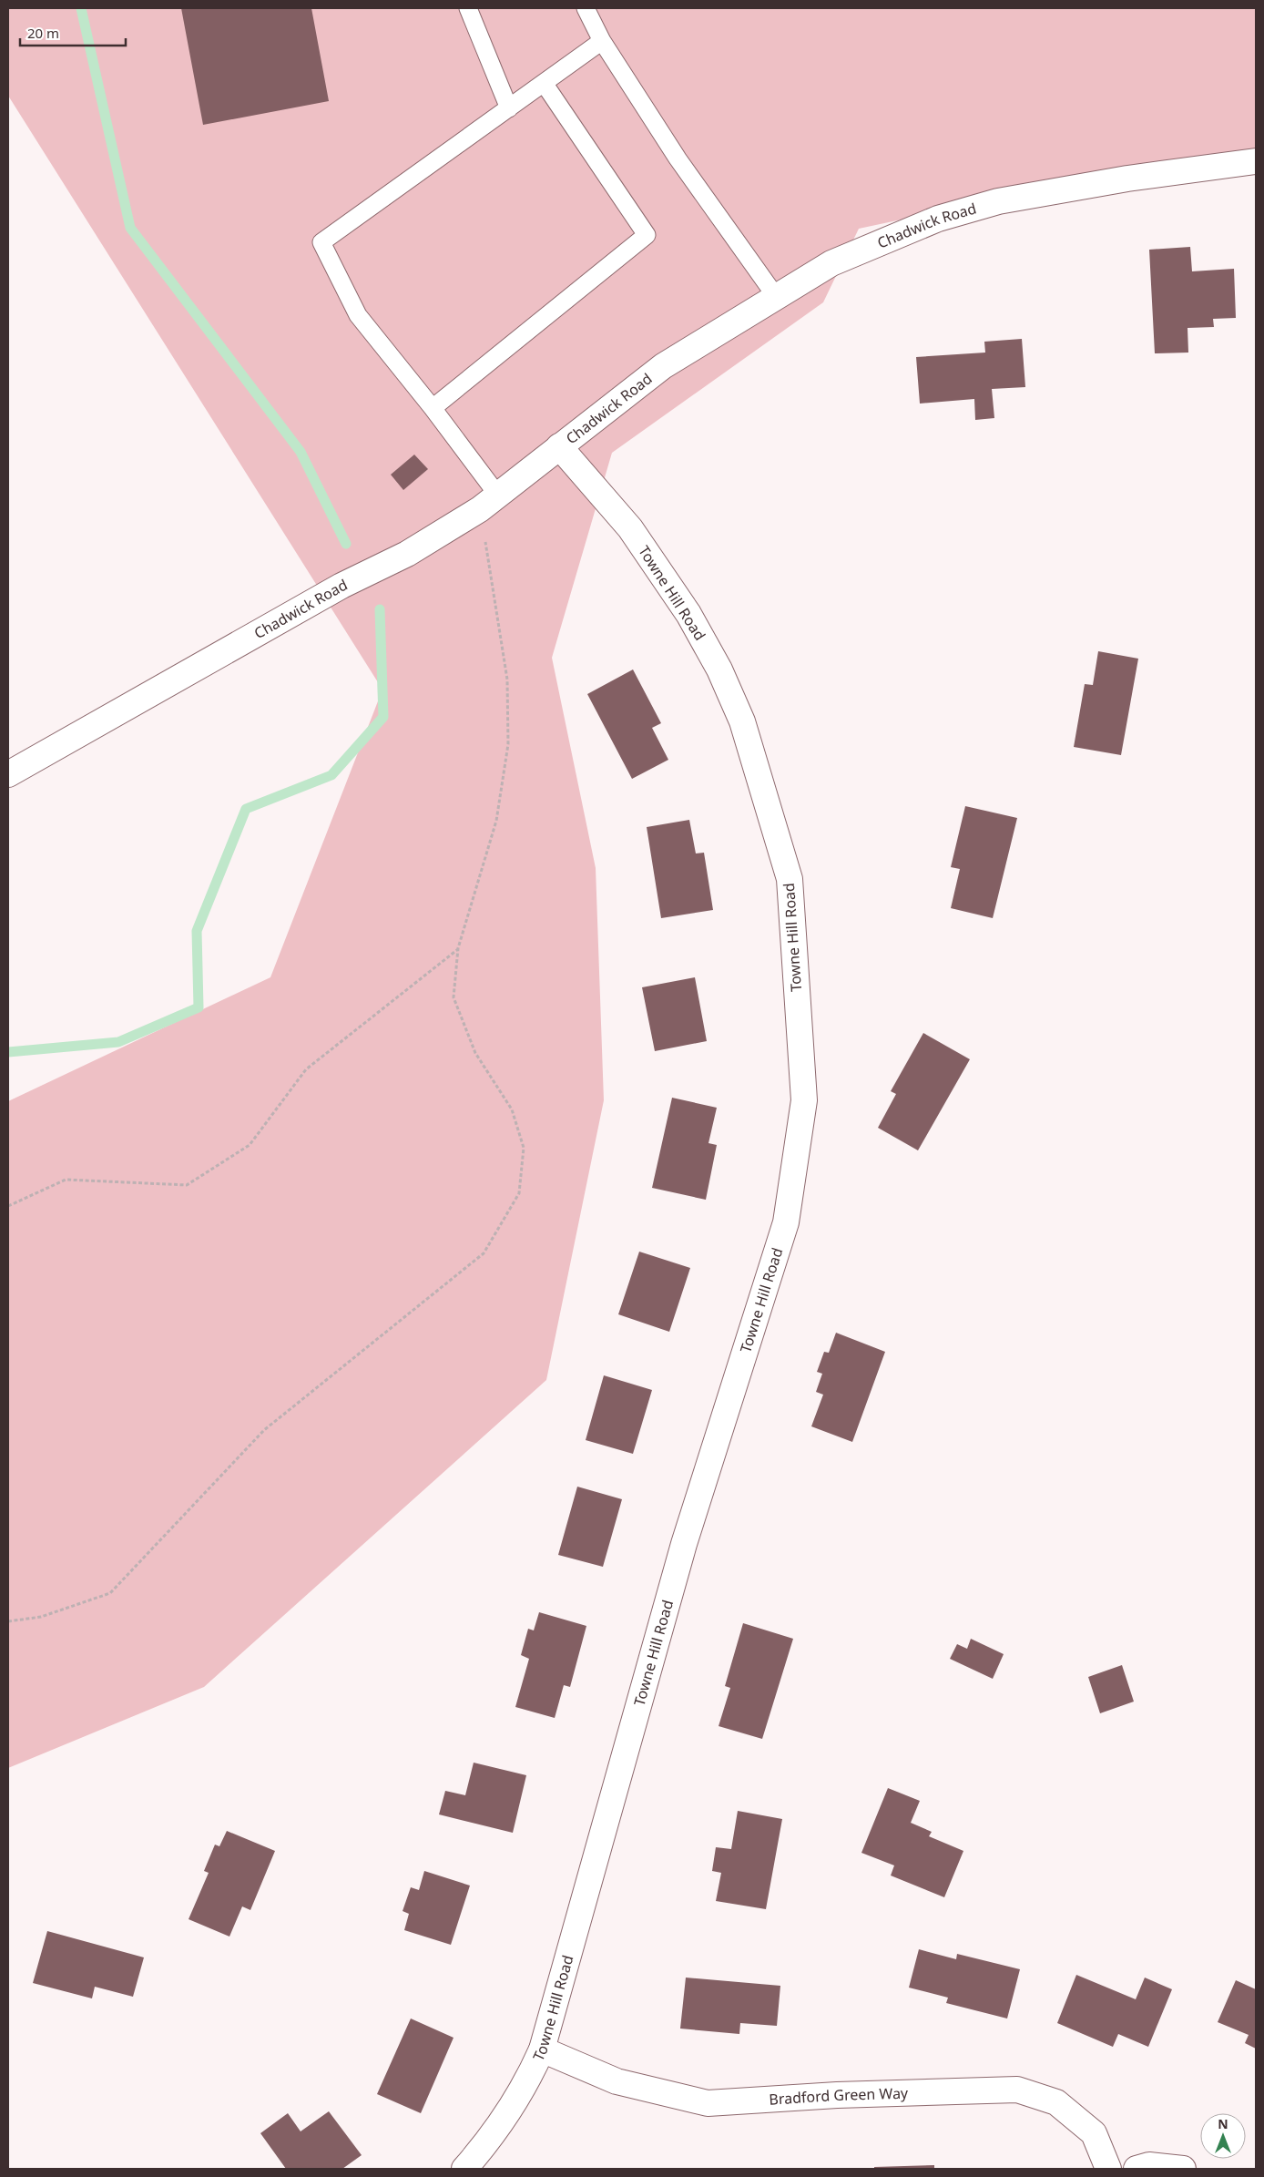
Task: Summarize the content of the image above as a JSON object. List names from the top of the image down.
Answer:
{
  "streets": {
    "street": ["Chadwick Road", "Towne Hill Road", "Bradford Green Way"]
  },
  "crossings": [
    ["Chadwick Road", "Towne Hill Road"],
    ["Towne Hill Road", "Bradford Green Way"]
  ],
  "scale_bar": "20 m",
  "north": "top"
}
